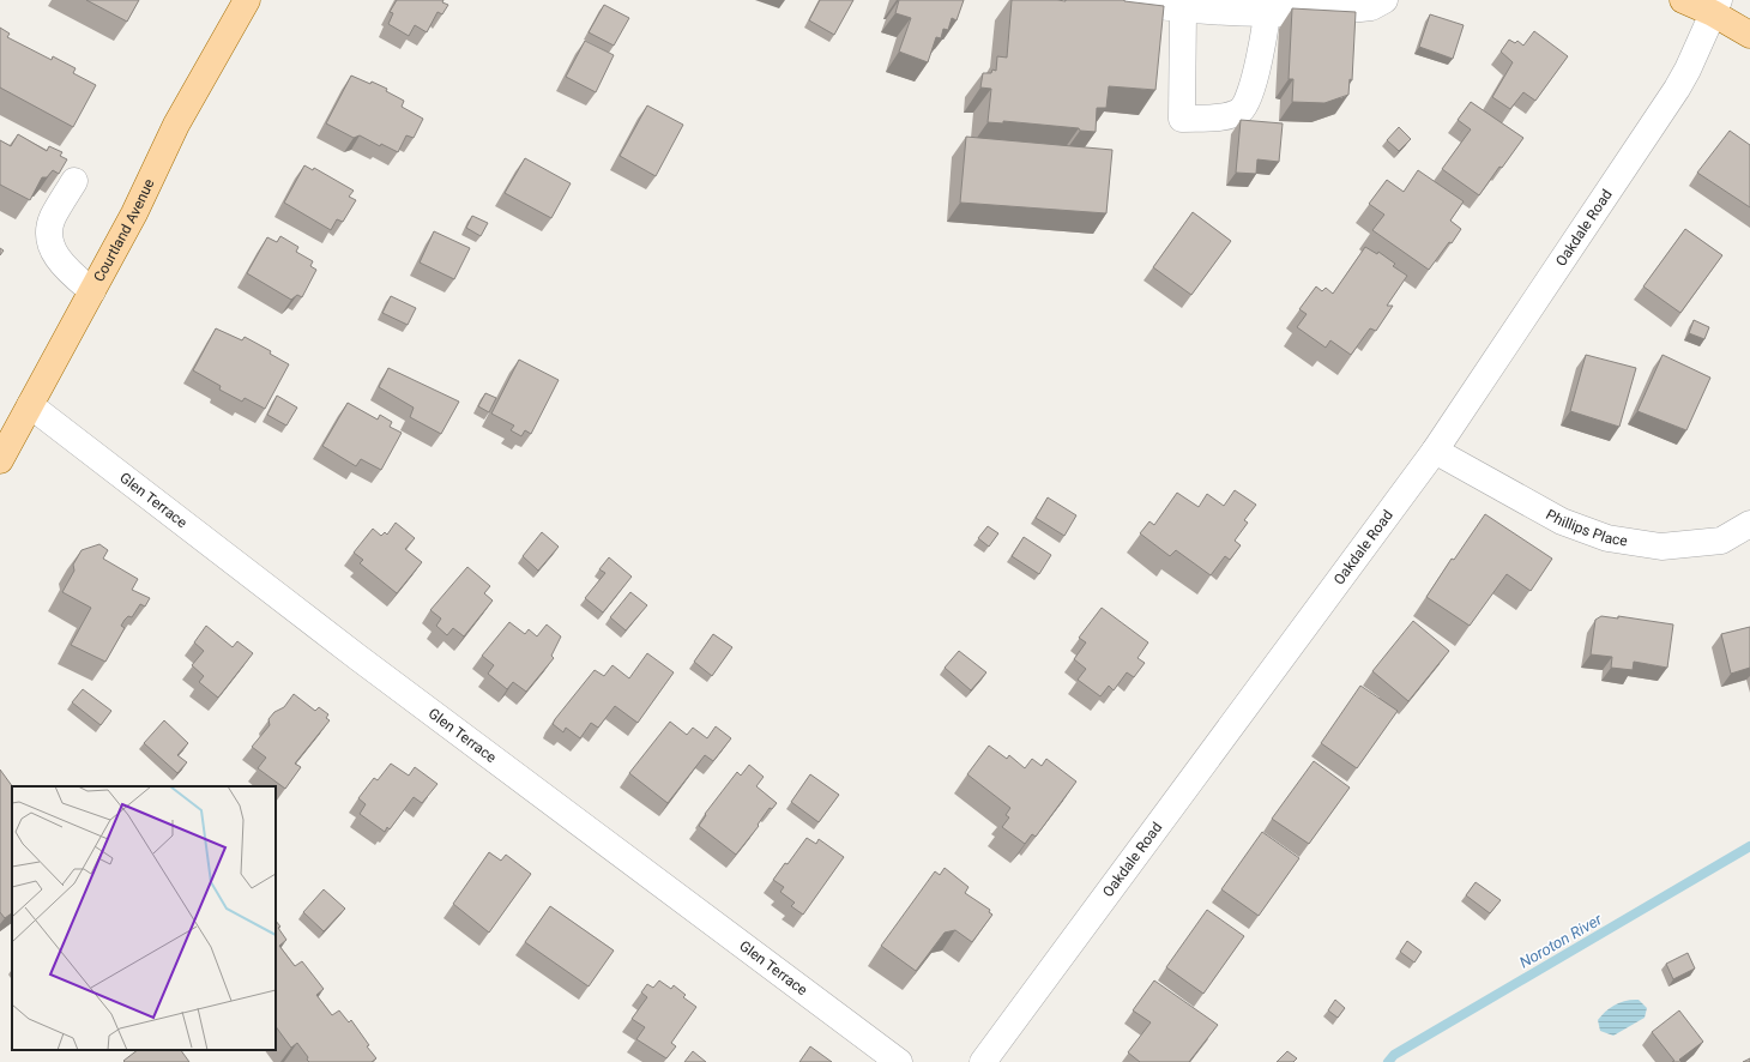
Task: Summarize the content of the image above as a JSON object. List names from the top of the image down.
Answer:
{
  "streets": {
    "main road": ["Courtland Avenue"],
    "street": ["Oakdale Road", "Glen Terrace", "Phillips Place"]
  },
  "crossings": [
    ["Oakdale Road", "Phillips Place"],
    ["Courtland Avenue", "Glen Terrace"]
  ],
  "water": ["Noroton River"]
}
